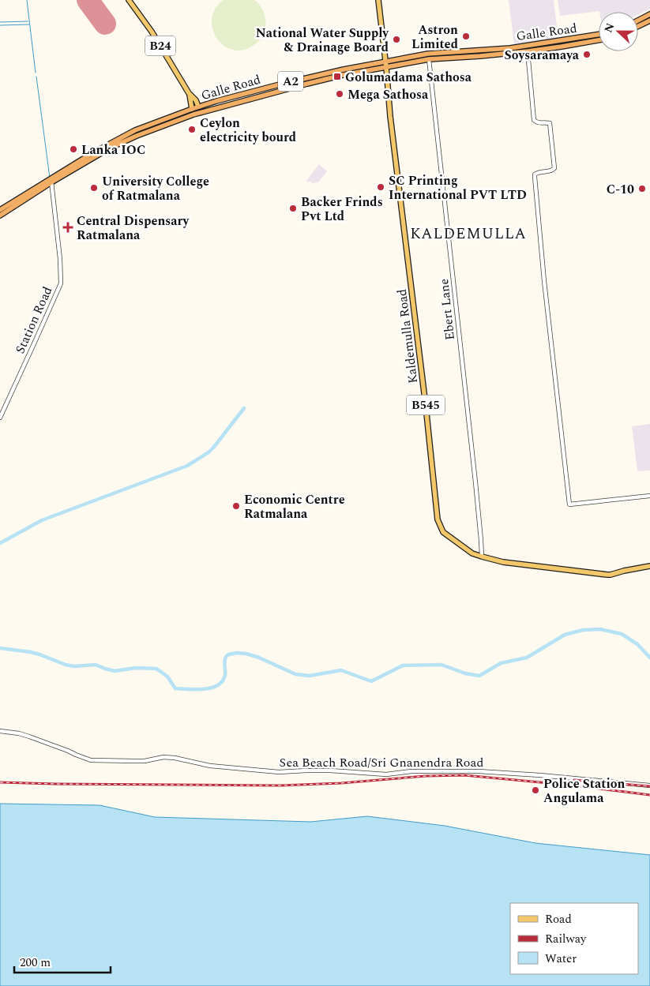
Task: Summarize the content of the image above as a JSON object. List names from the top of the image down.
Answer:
{
  "streets": {
    "highway": ["Galle Road", "A2"],
    "main road": ["B24", "Kaldemulla Road", "B545"],
    "street": ["Ebert Lane", "Station Road", "Sea Beach Road/Sri Gnanendra Road"]
  },
  "crossings": [
    ["Galle Road", "B24"],
    ["Galle Road", "Ebert Lane"],
    ["Galle Road", "Station Road"],
    ["Galle Road", "Kaldemulla Road"],
    ["Ebert Lane", "Kaldemulla Road"]
  ],
  "districts": ["KALDEMULLA"],
  "places": {
    "other": [
      "Astron Limited",
      "National Water Supply & Drainage Board",
      "Soysaramaya",
      "Mega Sathosa",
      "Ceylon electricity bourd",
      "Lanka IOC",
      "SC Printing International PVT LTD",
      "University College of Ratmalana",
      "C-10",
      "Backer Frinds Pvt Ltd",
      "Economic Centre Ratmalana",
      "Police Station Angulama"
    ],
    "transit": ["Golumadama Sathosa"],
    "health": ["Central Dispensary Ratmalana"]
  },
  "legend": ["Road", "Railway", "Water"],
  "scale_bar": "200 m",
  "north": "left"
}
